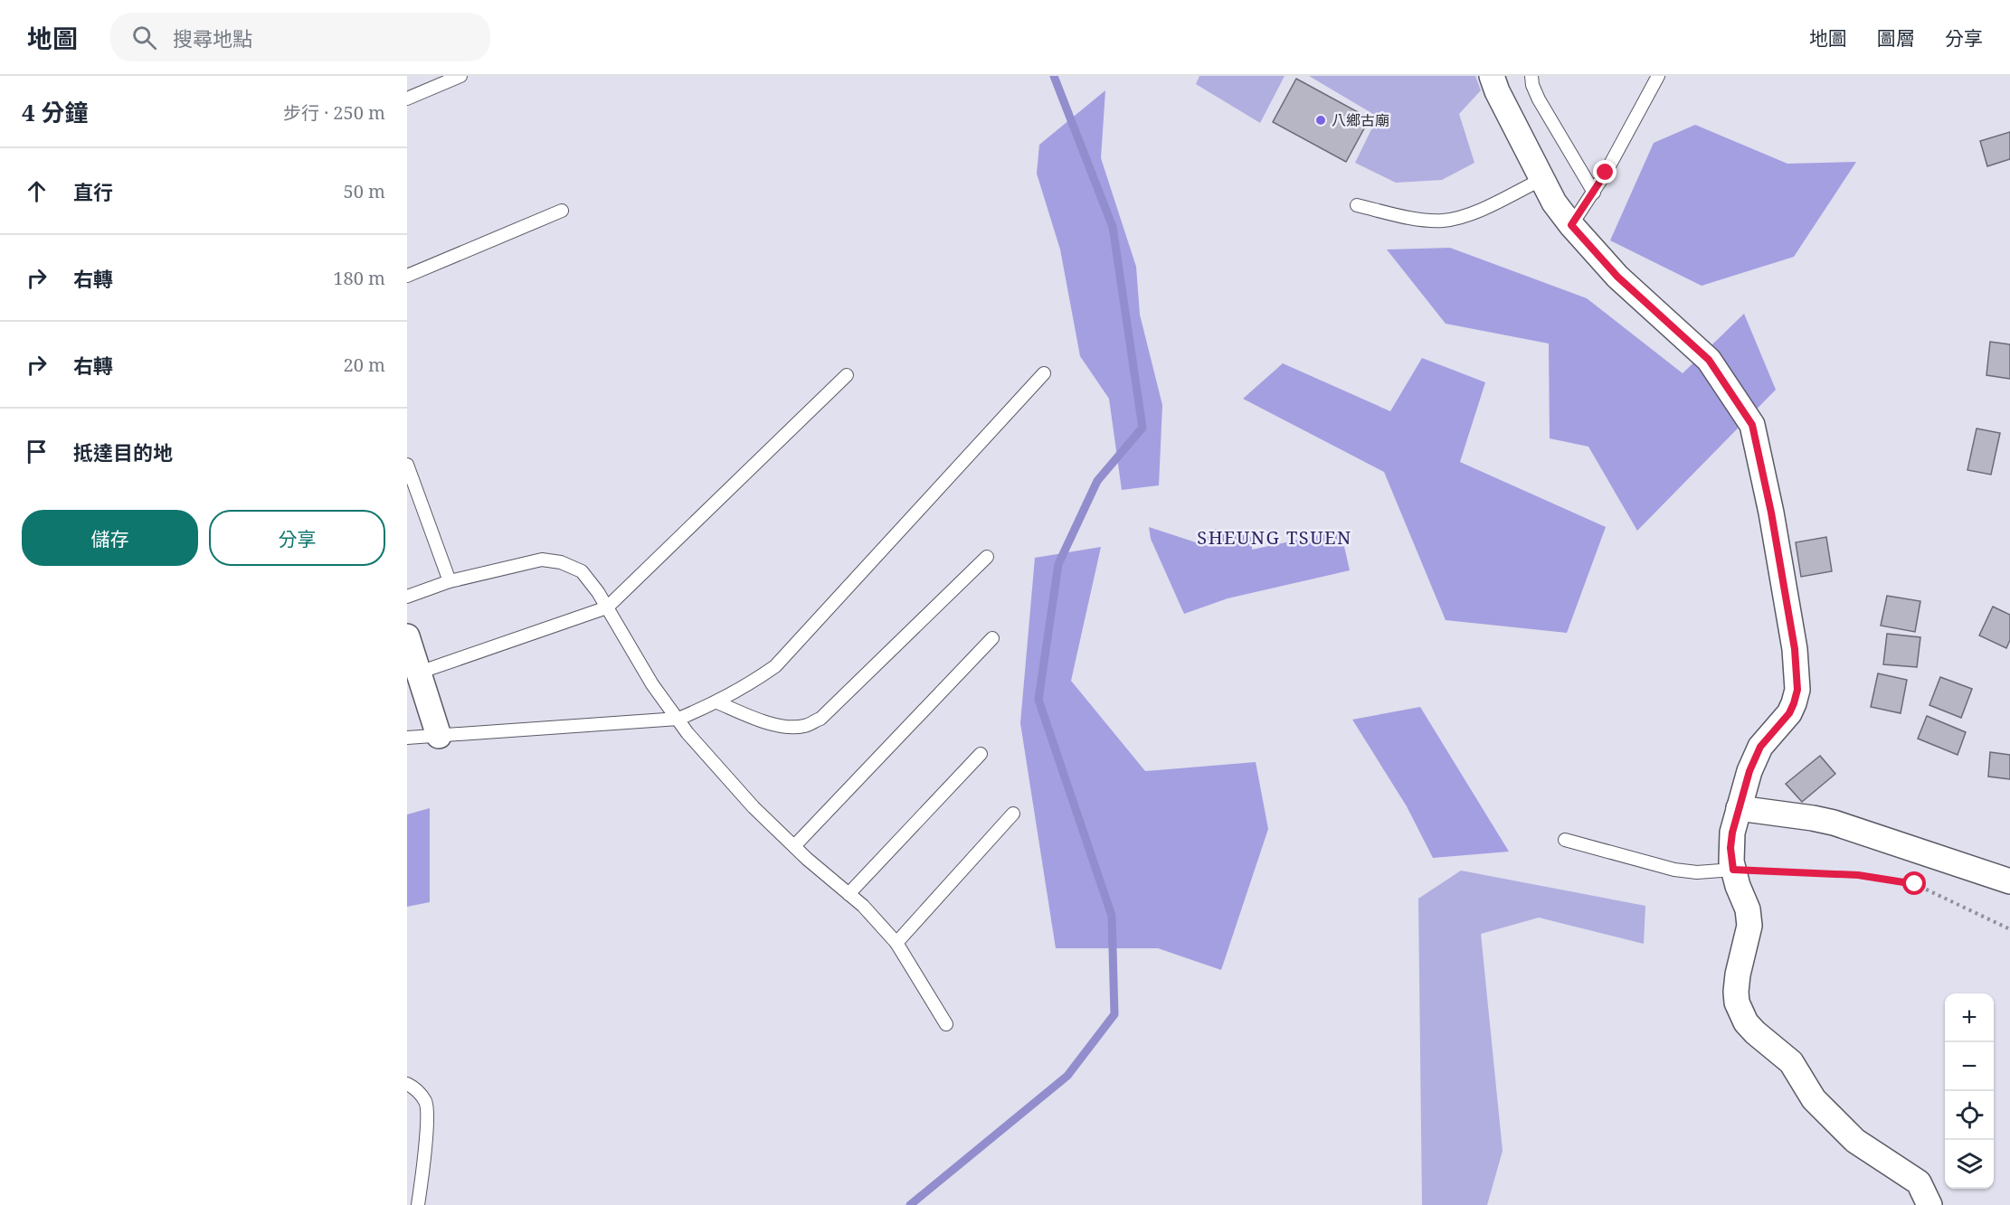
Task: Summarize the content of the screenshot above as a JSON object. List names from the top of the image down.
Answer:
{
  "districts": ["SHEUNG TSUEN"],
  "places": ["八鄉古廟"],
  "page": {
    "header": "地圖",
    "search": "搜尋地點",
    "nav": ["地圖", "圖層", "分享"],
    "heading": ["4 分鐘", "步行 · 250 m"],
    "list": [
      ["直行", "50 m"],
      ["右轉", "180 m"],
      ["右轉", "20 m"],
      "抵達目的地"
    ],
    "buttons": ["儲存", "分享"],
    "map_buttons": ["+", "−"]
  }
}
